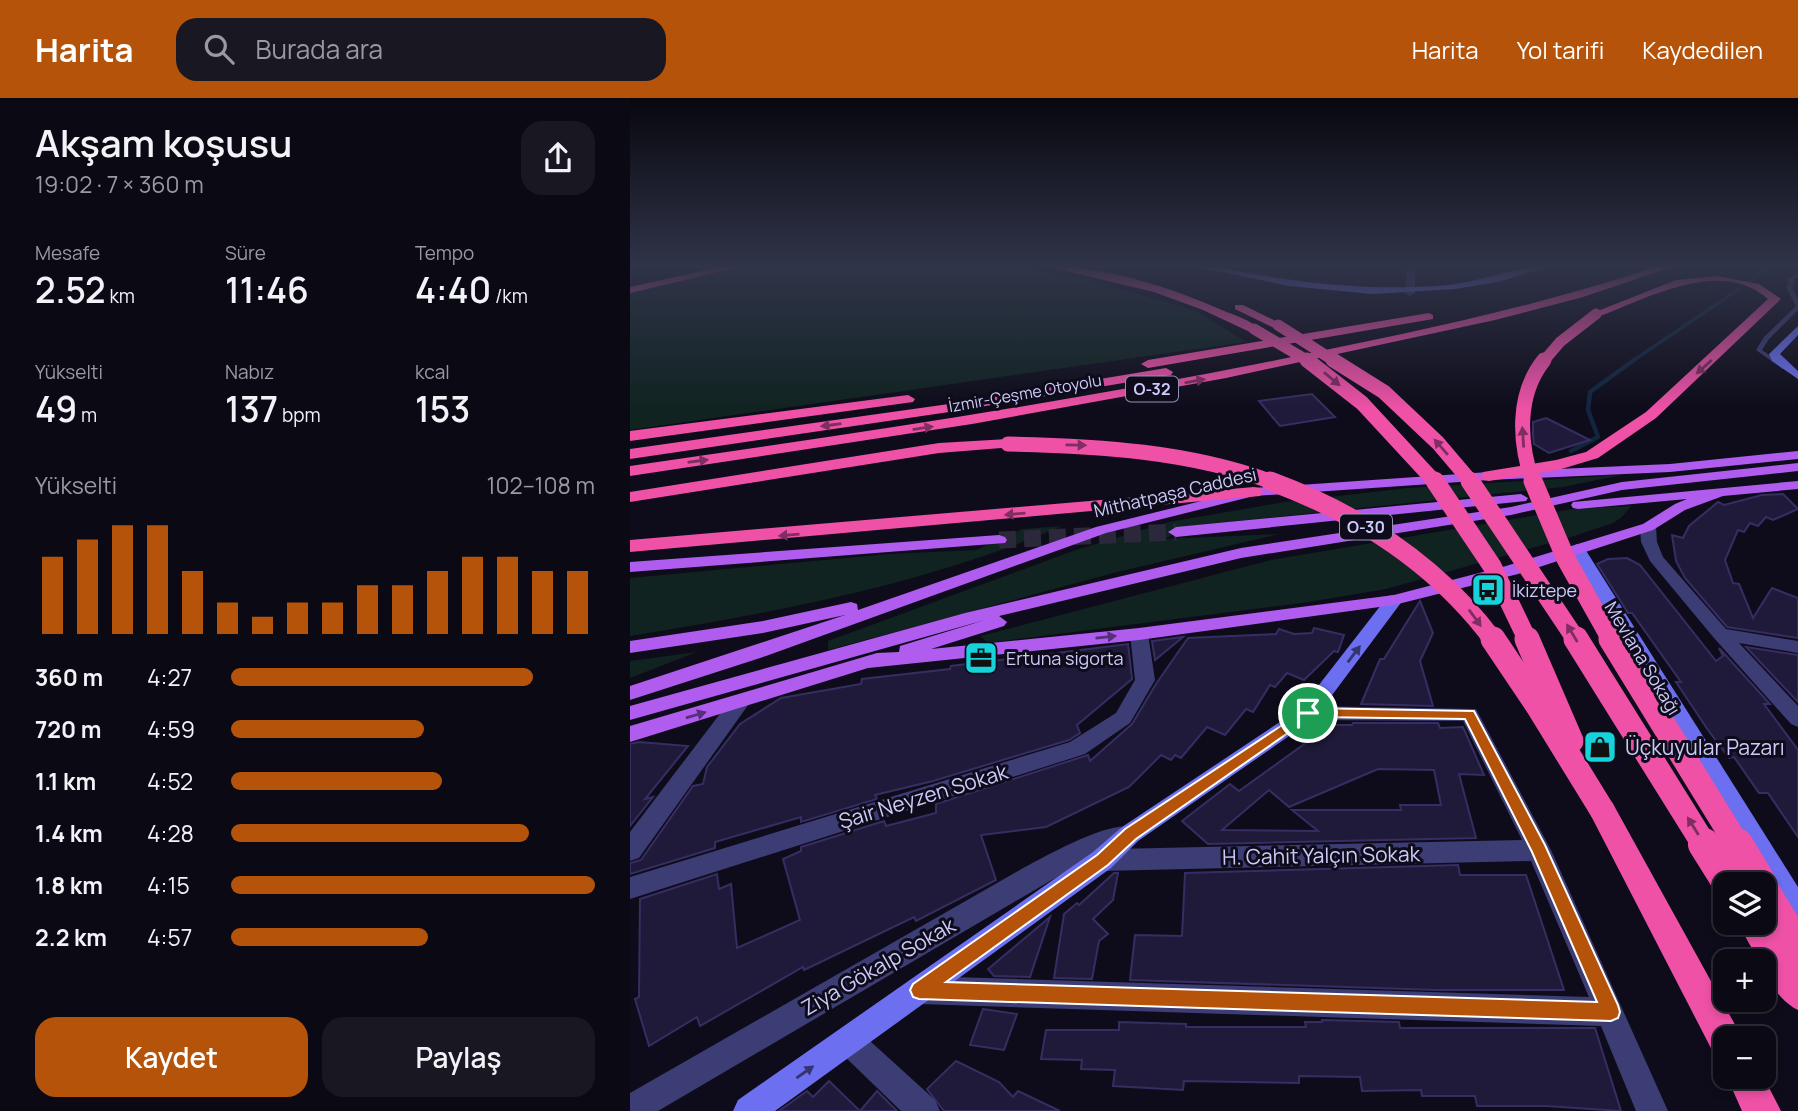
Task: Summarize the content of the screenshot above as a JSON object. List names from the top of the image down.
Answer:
{
  "streets": {
    "highway": ["O-32", "İzmir-Çeşme Otoyolu", "O-30"],
    "main road": ["Mithatpaşa Caddesi", "Mevlana Sokağı", "Ziya Gökalp Sokak"],
    "street": ["Şair Neyzen Sokak", "H. Cahit Yalçın Sokak"]
  },
  "crossings": [
    ["H. Cahit Yalçın Sokak", "Ziya Gökalp Sokak"]
  ],
  "places": {
    "bus stop": ["İkiztepe"],
    "office": ["Ertuna sigorta"],
    "shop": ["Üçkuyular Pazarı"]
  },
  "page": {
    "header": "Harita",
    "search": "Burada ara",
    "nav": ["Harita", "Yol tarifi", "Kaydedilen"],
    "heading": ["Akşam koşusu", "19:02 · 7 × 360 m"],
    "stats": [
      ["Mesafe", "2.52 km"],
      ["Süre", "11:46"],
      ["Tempo", "4:40 /km"],
      ["Yükselti", "49 m"],
      ["Nabız", "137 bpm"],
      ["kcal", "153"]
    ],
    "chart": ["Yükselti", "102–108 m"],
    "list": [
      {
        "name": "360 m",
        "note": "4:27"
      },
      {
        "name": "720 m",
        "note": "4:59"
      },
      {
        "name": "1.1 km",
        "note": "4:52"
      },
      {
        "name": "1.4 km",
        "note": "4:28"
      },
      {
        "name": "1.8 km",
        "note": "4:15"
      },
      {
        "name": "2.2 km",
        "note": "4:57"
      }
    ],
    "map_buttons": ["+", "−"],
    "buttons": ["Kaydet", "Paylaş"]
  }
}
